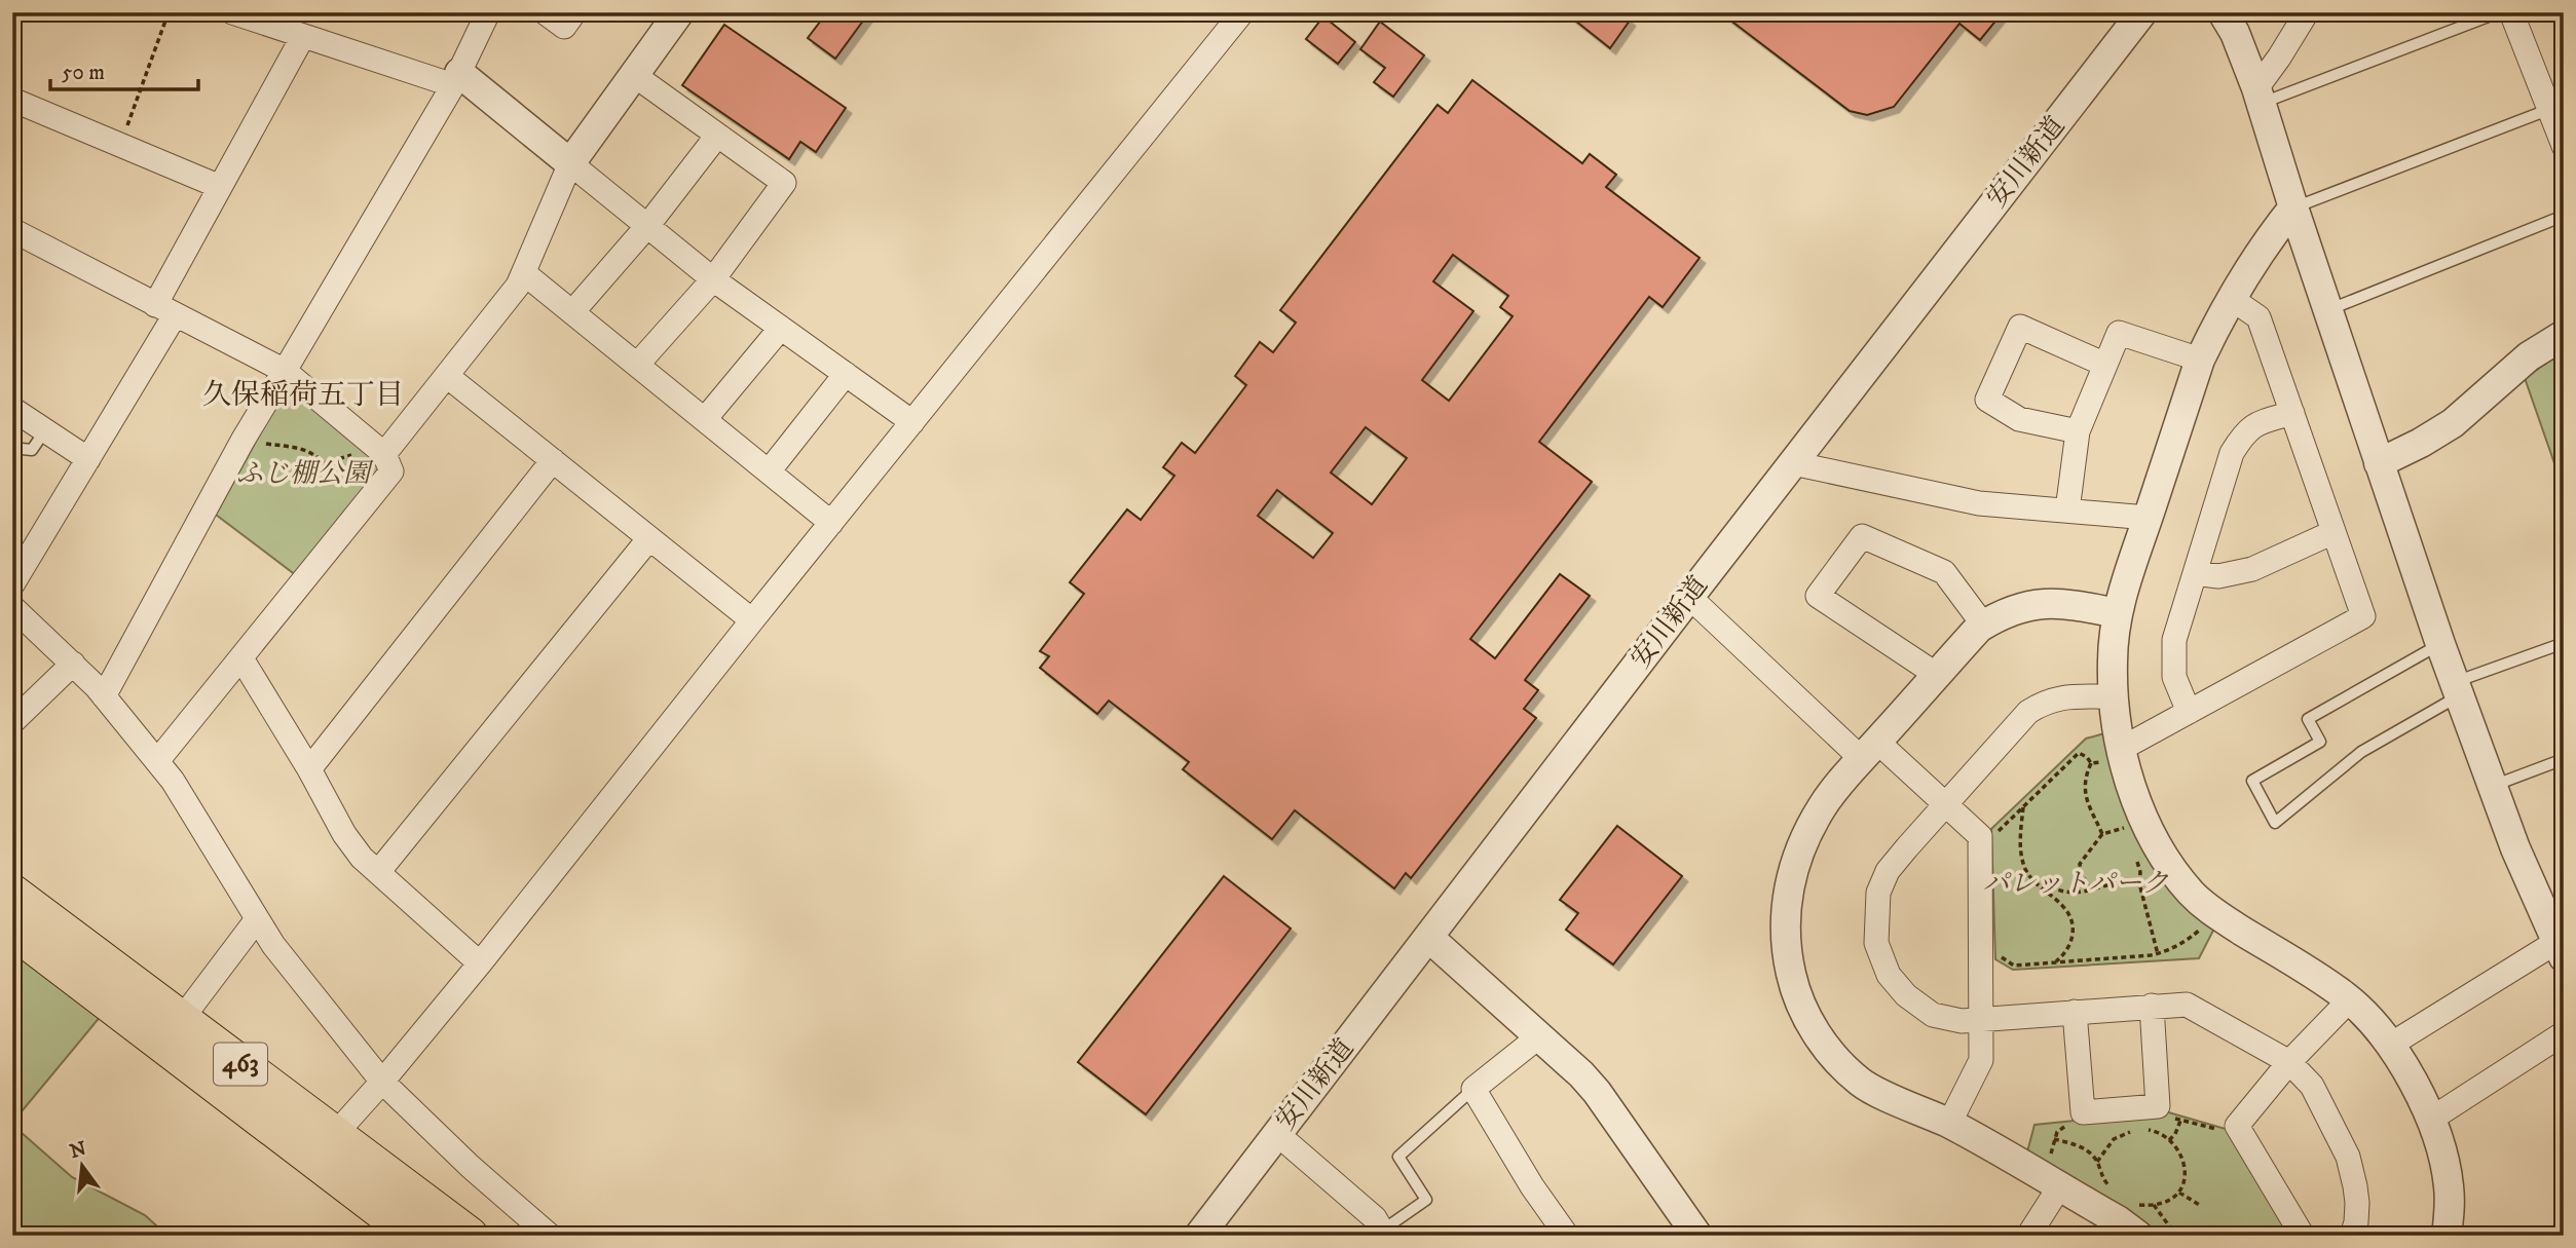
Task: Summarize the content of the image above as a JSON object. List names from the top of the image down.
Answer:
{
  "streets": {
    "highway": ["463"],
    "street": ["安川新道"]
  },
  "districts": ["久保稲荷五丁目"],
  "parks": ["ふじ棚公園", "パレットパーク"],
  "scale_bar": "50 m",
  "north": "top"
}
